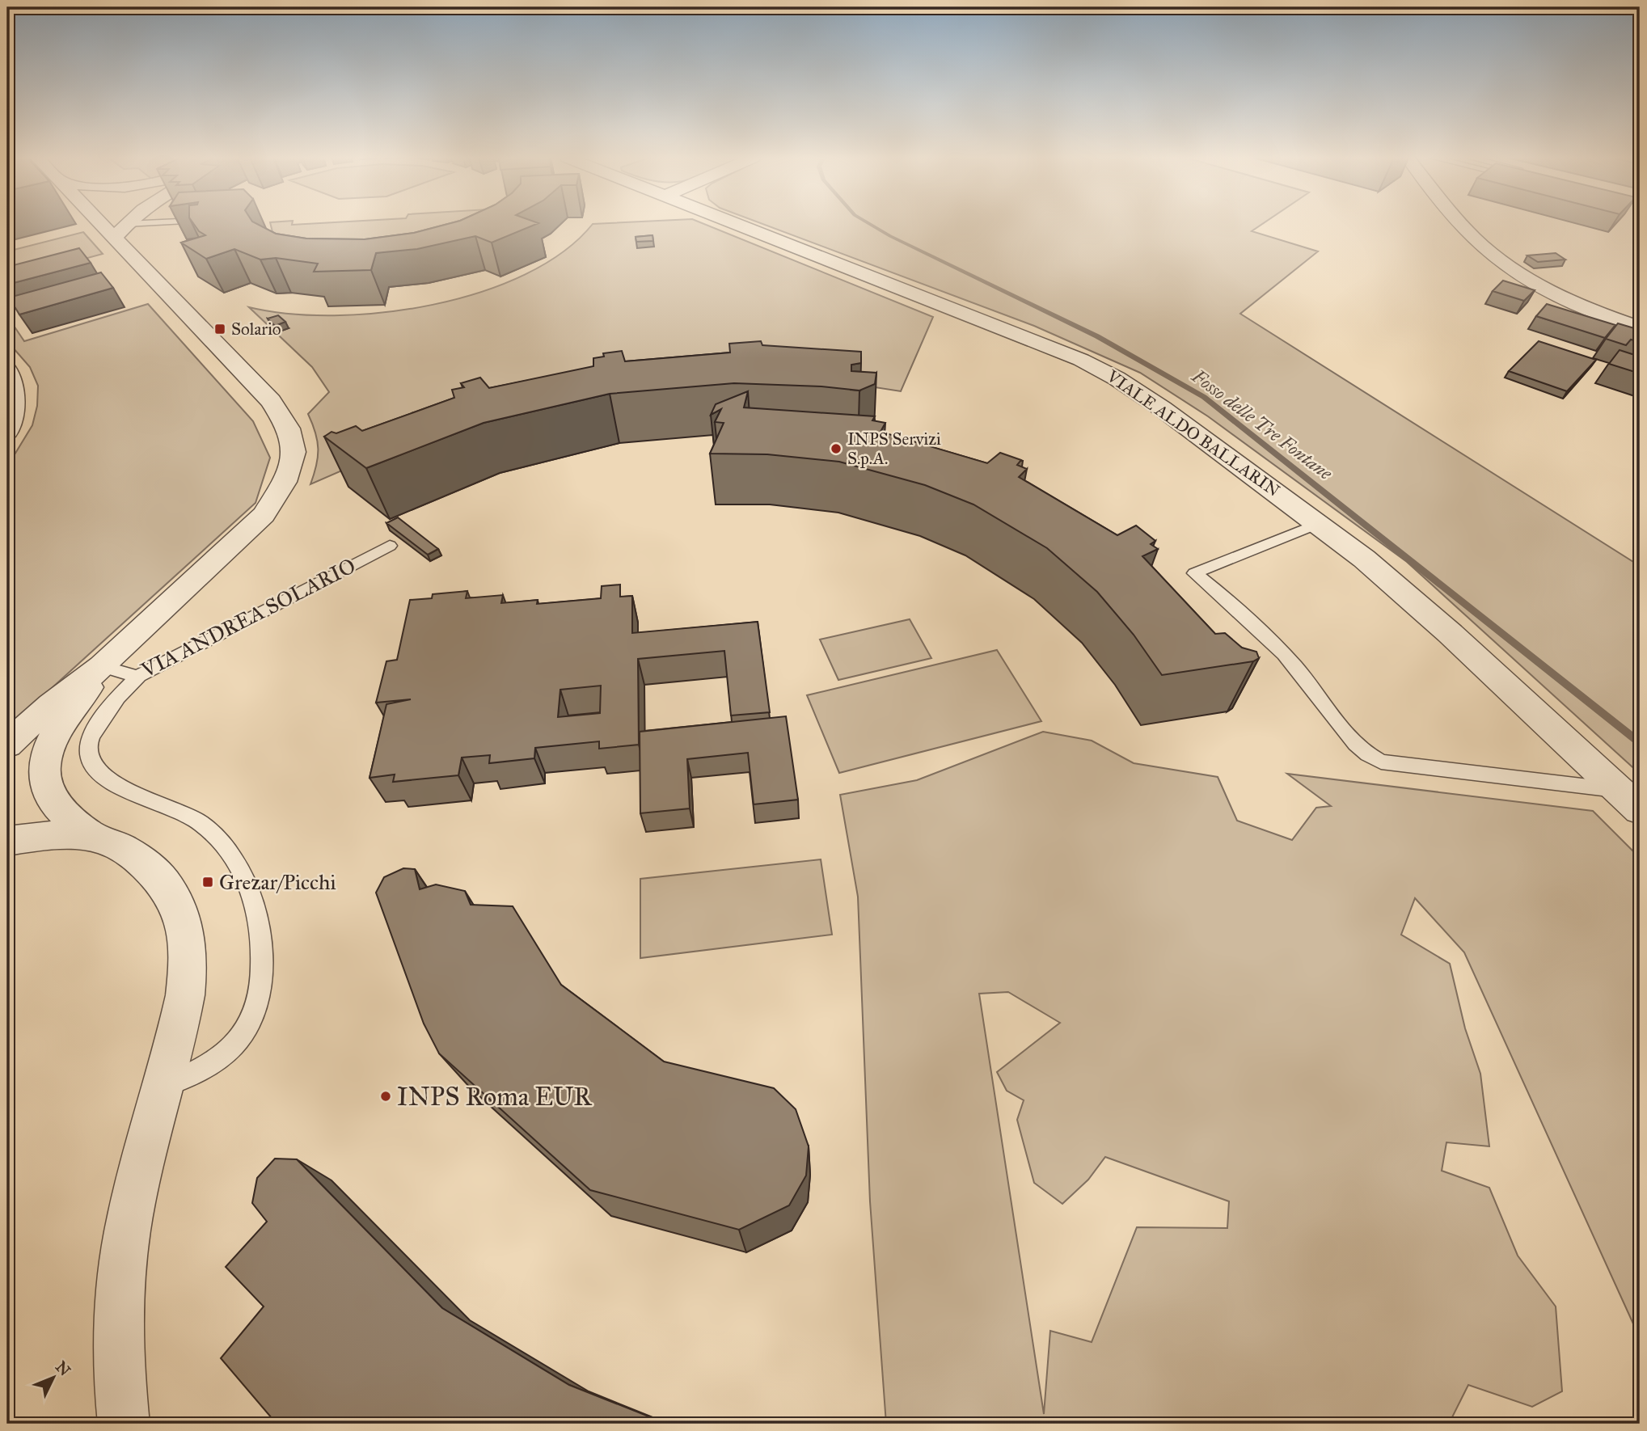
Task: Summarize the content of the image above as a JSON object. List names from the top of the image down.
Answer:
{
  "streets": {
    "street": ["VIALE ALDO BALLARIN", "VIA ANDREA SOLARIO"]
  },
  "water": ["Fosso delle Tre Fontane"],
  "places": {
    "transit": ["Solario", "Grezar/Picchi"],
    "other": ["INPS Servizi S.p.A.", "INPS Roma EUR"]
  },
  "north": "top right"
}
